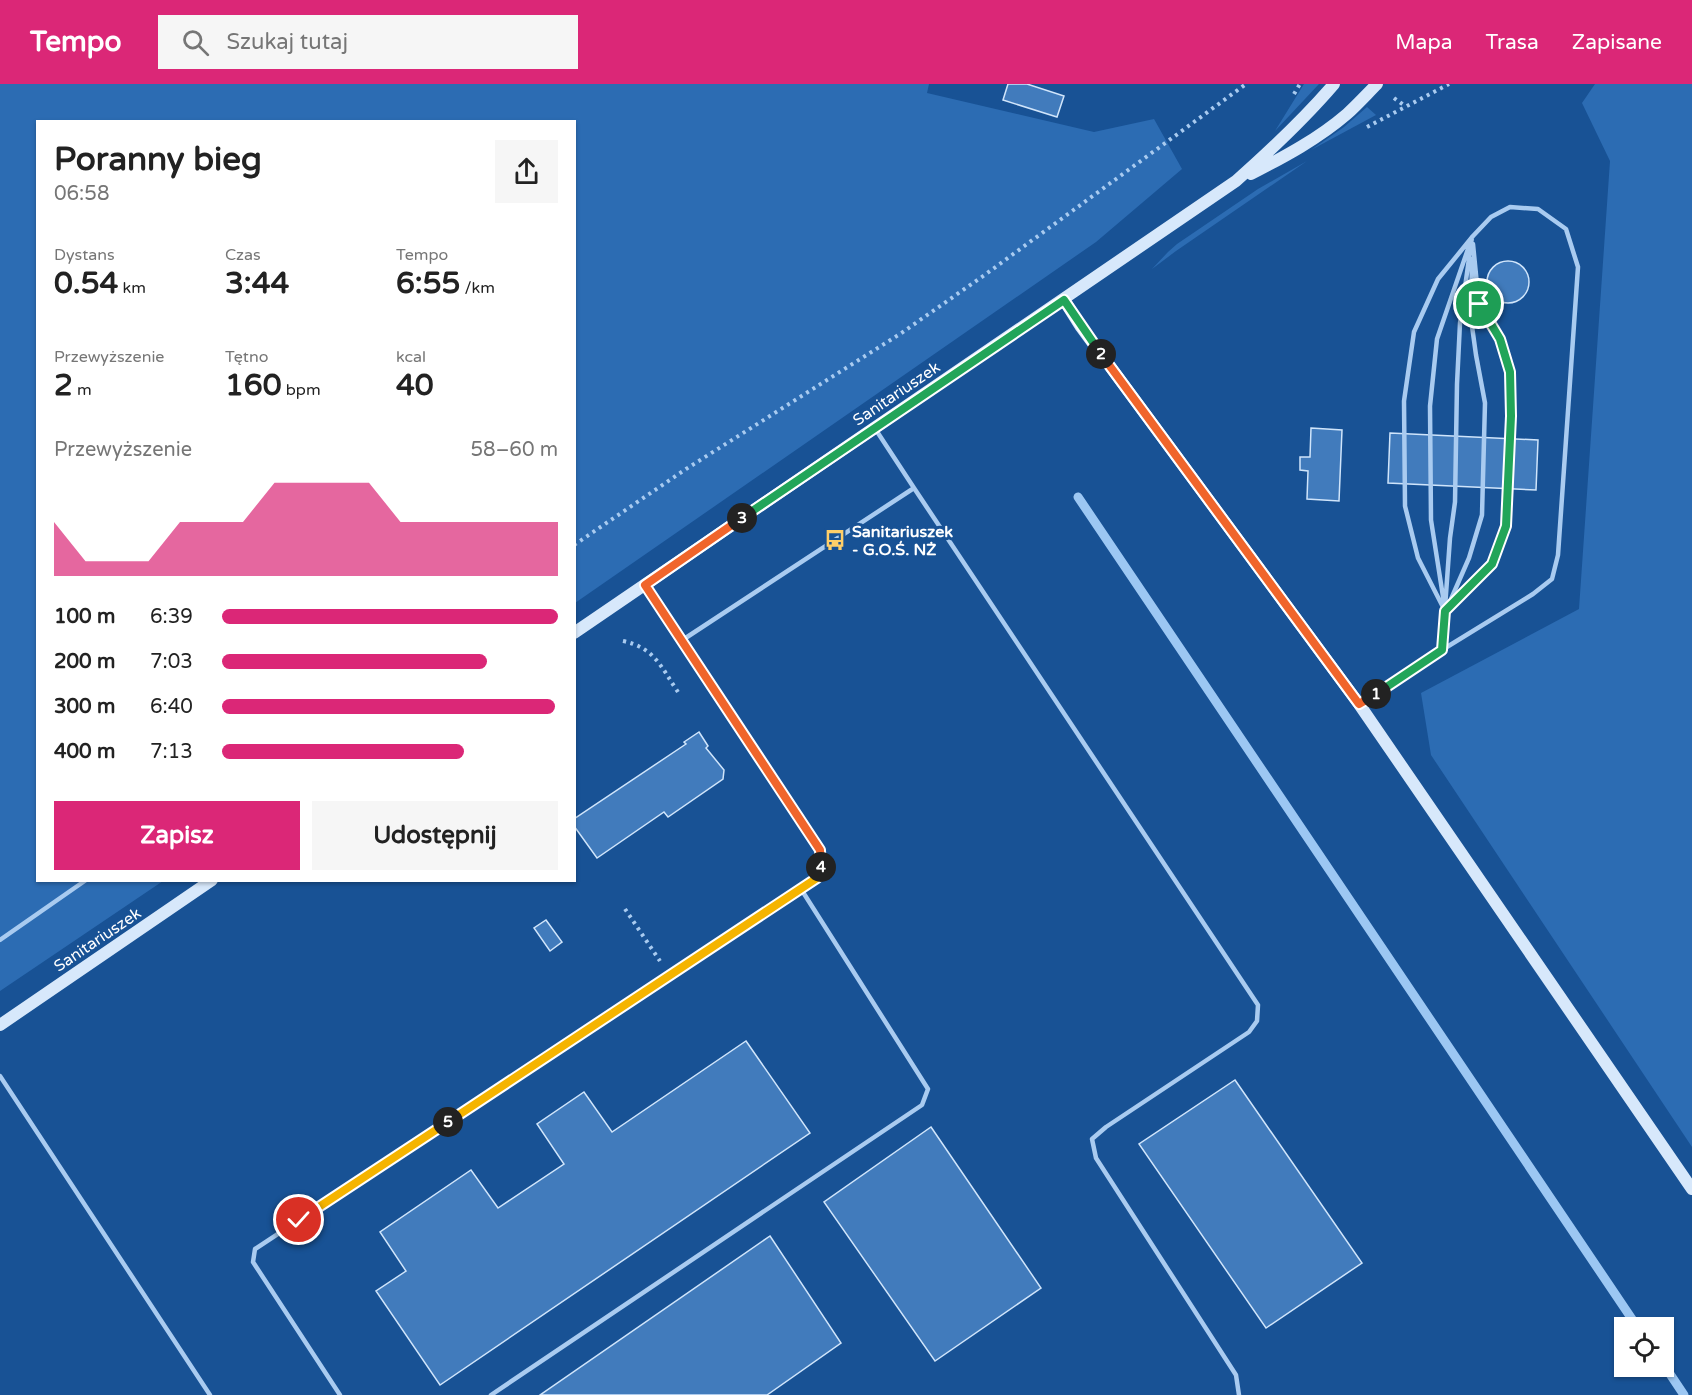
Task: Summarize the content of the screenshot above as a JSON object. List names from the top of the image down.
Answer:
{
  "streets": {
    "street": ["Sanitariuszek"]
  },
  "places": {
    "bus stop": ["Sanitariuszek - G.O.Ś. NŻ"]
  },
  "page": {
    "header": "Tempo",
    "search": "Szukaj tutaj",
    "nav": ["Mapa", "Trasa", "Zapisane"],
    "heading": ["Poranny bieg", "06:58"],
    "stats": [
      ["Dystans", "0.54 km"],
      ["Czas", "3:44"],
      ["Tempo", "6:55 /km"],
      ["Przewyższenie", "2 m"],
      ["Tętno", "160 bpm"],
      ["kcal", "40"]
    ],
    "pins": [
      "2",
      "3",
      "1",
      "4",
      "5"
    ],
    "chart": ["Przewyższenie", "58–60 m"],
    "list": [
      {
        "name": "100 m",
        "note": "6:39"
      },
      {
        "name": "200 m",
        "note": "7:03"
      },
      {
        "name": "300 m",
        "note": "6:40"
      },
      {
        "name": "400 m",
        "note": "7:13"
      }
    ],
    "buttons": ["Zapisz", "Udostępnij"]
  }
}
